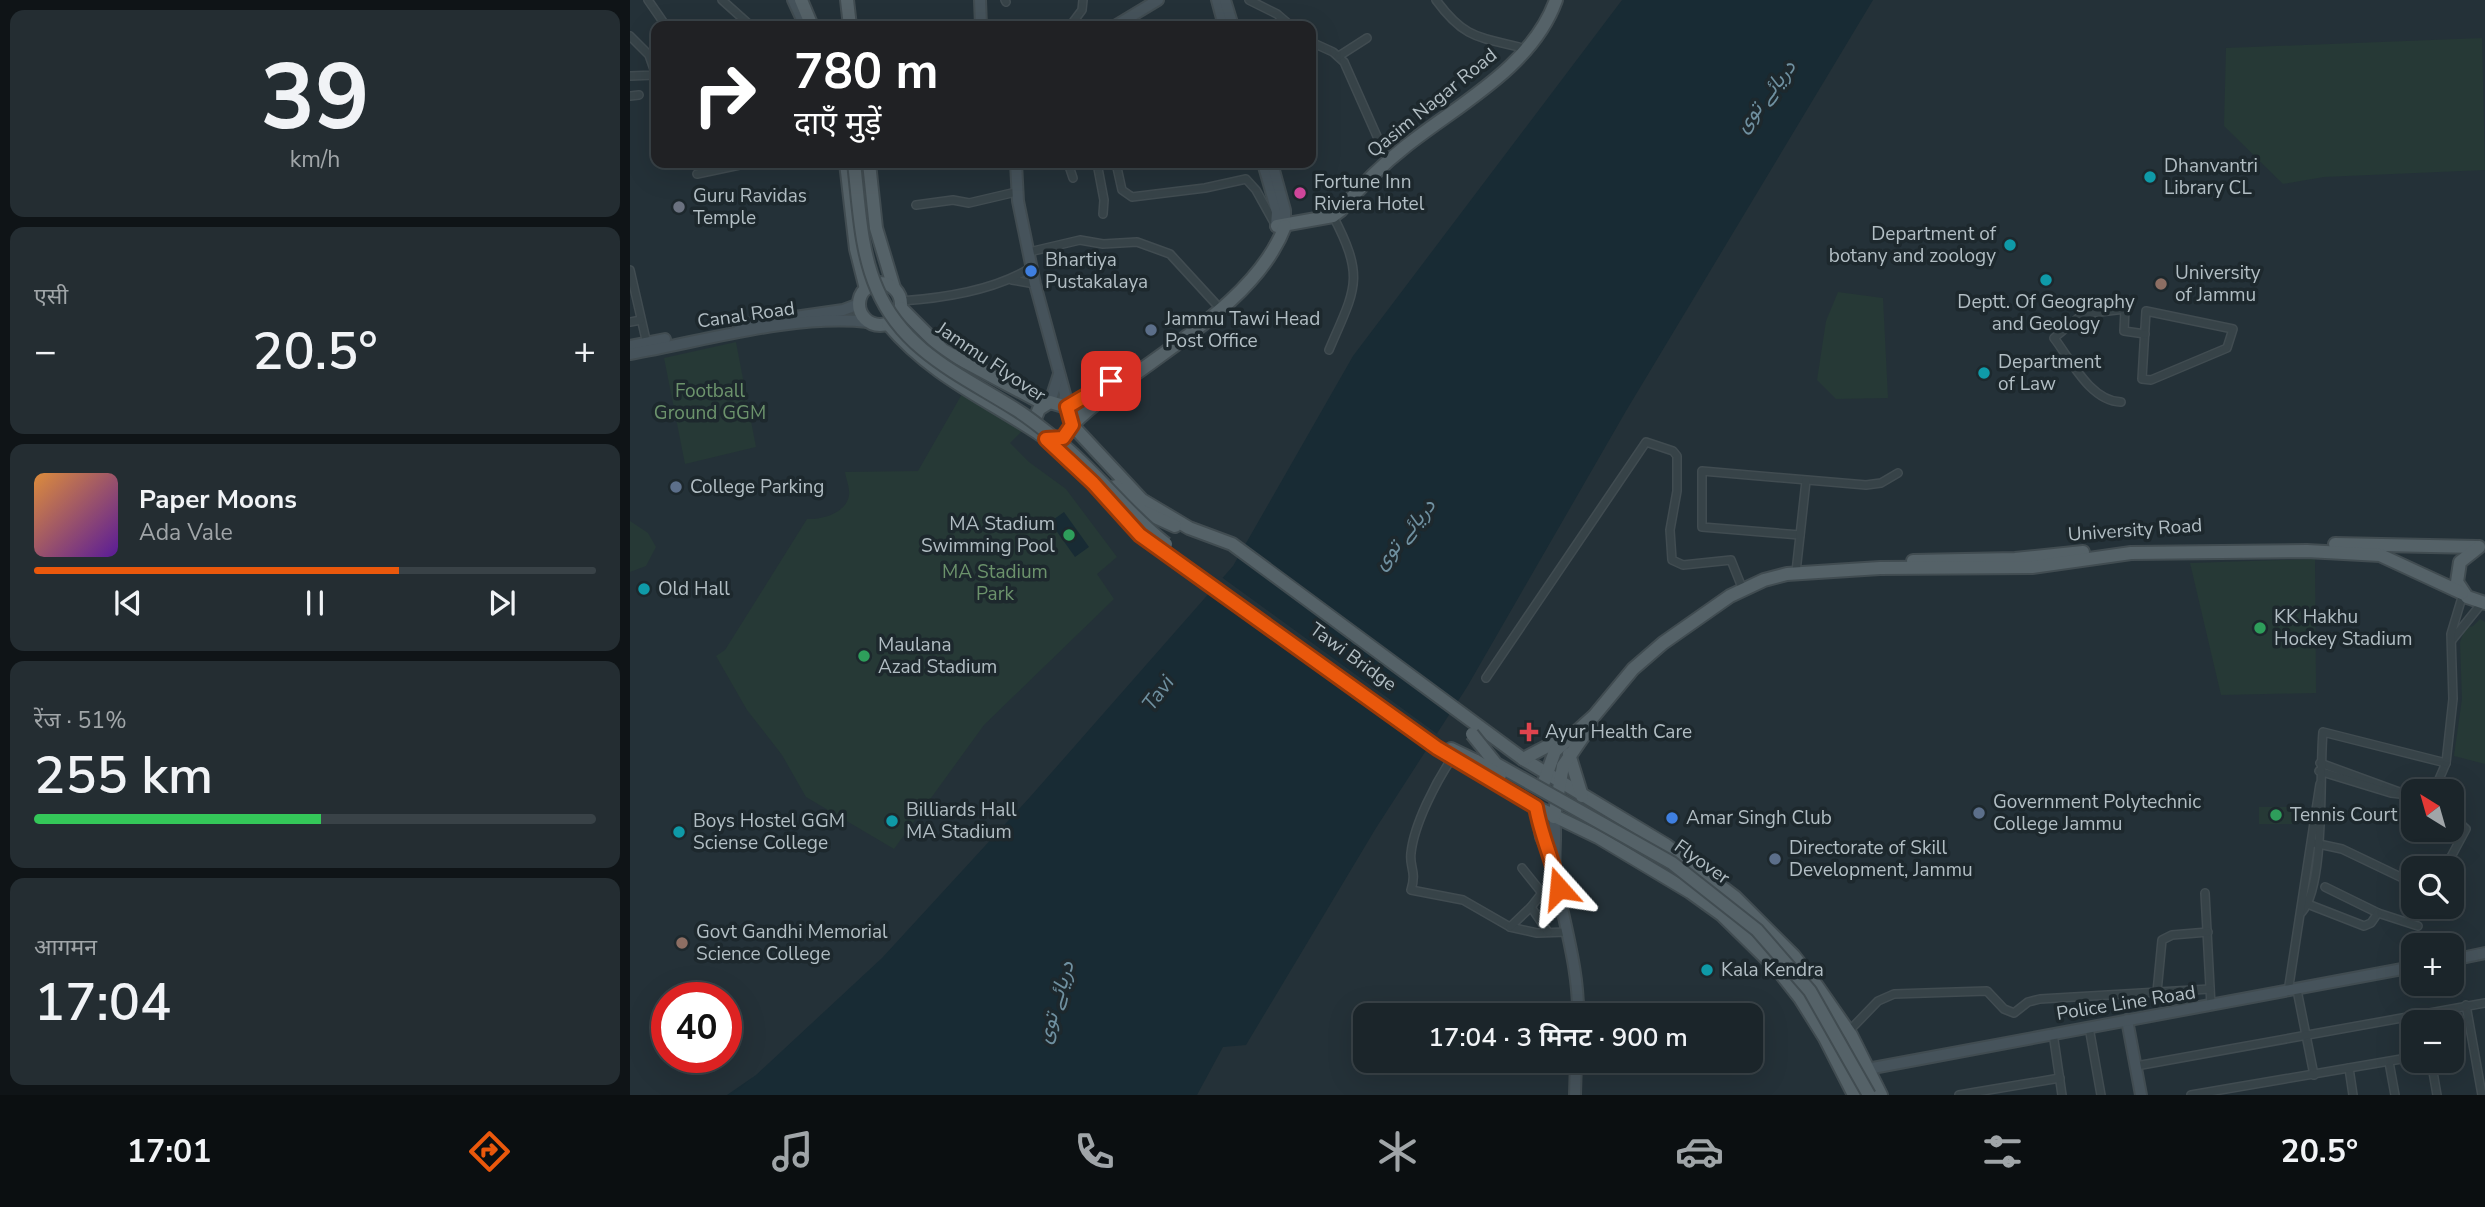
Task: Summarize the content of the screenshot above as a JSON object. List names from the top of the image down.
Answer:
{
  "streets": {
    "main road": [
      "Qasim Nagar Road",
      "Canal Road",
      "Jammu Flyover",
      "University Road",
      "Tawi Bridge",
      "Flyover",
      "Police Line Road"
    ]
  },
  "crossings": [
    ["Jammu Flyover", "Tawi Bridge"],
    ["Tawi Bridge", "Flyover"]
  ],
  "water": ["دریائے توی", "Tavi"],
  "parks": ["Football Ground GGM", "MA Stadium Park"],
  "places": {
    "other": [
      "Dhanvantri Library CL",
      "Fortune Inn Riviera Hotel",
      "Guru Ravidas Temple",
      "Department of botany and zoology",
      "Bhartiya Pustakalaya",
      "Deptt. Of Geography and Geology",
      "University of Jammu",
      "Jammu Tawi Head Post Office",
      "Department of Law",
      "College Parking",
      "MA Stadium Swimming Pool",
      "Old Hall",
      "KK Hakhu Hockey Stadium",
      "Maulana Azad Stadium",
      "Government Polytechnic College Jammu",
      "Tennis Court",
      "Amar Singh Club",
      "Billiards Hall MA Stadium",
      "Boys Hostel GGM Sciense College",
      "Directorate of Skill Development, Jammu",
      "Govt Gandhi Memorial Science College",
      "Kala Kendra"
    ],
    "health": ["Ayur Health Care"]
  },
  "north": "top left",
  "page": {
    "tile": [
      ["39", "km/h"],
      "एसी",
      ["रेंज · 51%", "255 km"],
      ["आगमन", "17:04"]
    ],
    "turn": ["780 m", "दाएँ मुड़ें"],
    "heat": ["−", "20.5°", "+"],
    "song": ["Paper Moons", "Ada Vale"],
    "map_buttons": ["+", "−"],
    "limit": "40",
    "trip": "17:04 · 3 मिनट · 900 m",
    "tabs": ["17:01", "20.5°"]
  }
}
